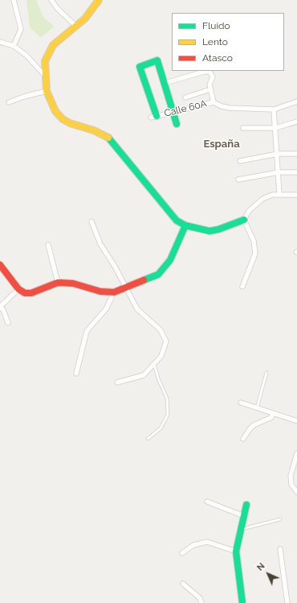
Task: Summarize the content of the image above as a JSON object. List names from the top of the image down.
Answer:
{
  "streets": {
    "street": ["Calle 60A"]
  },
  "districts": ["España"],
  "legend": ["Fluido", "Lento", "Atasco"],
  "north": "top left"
}
